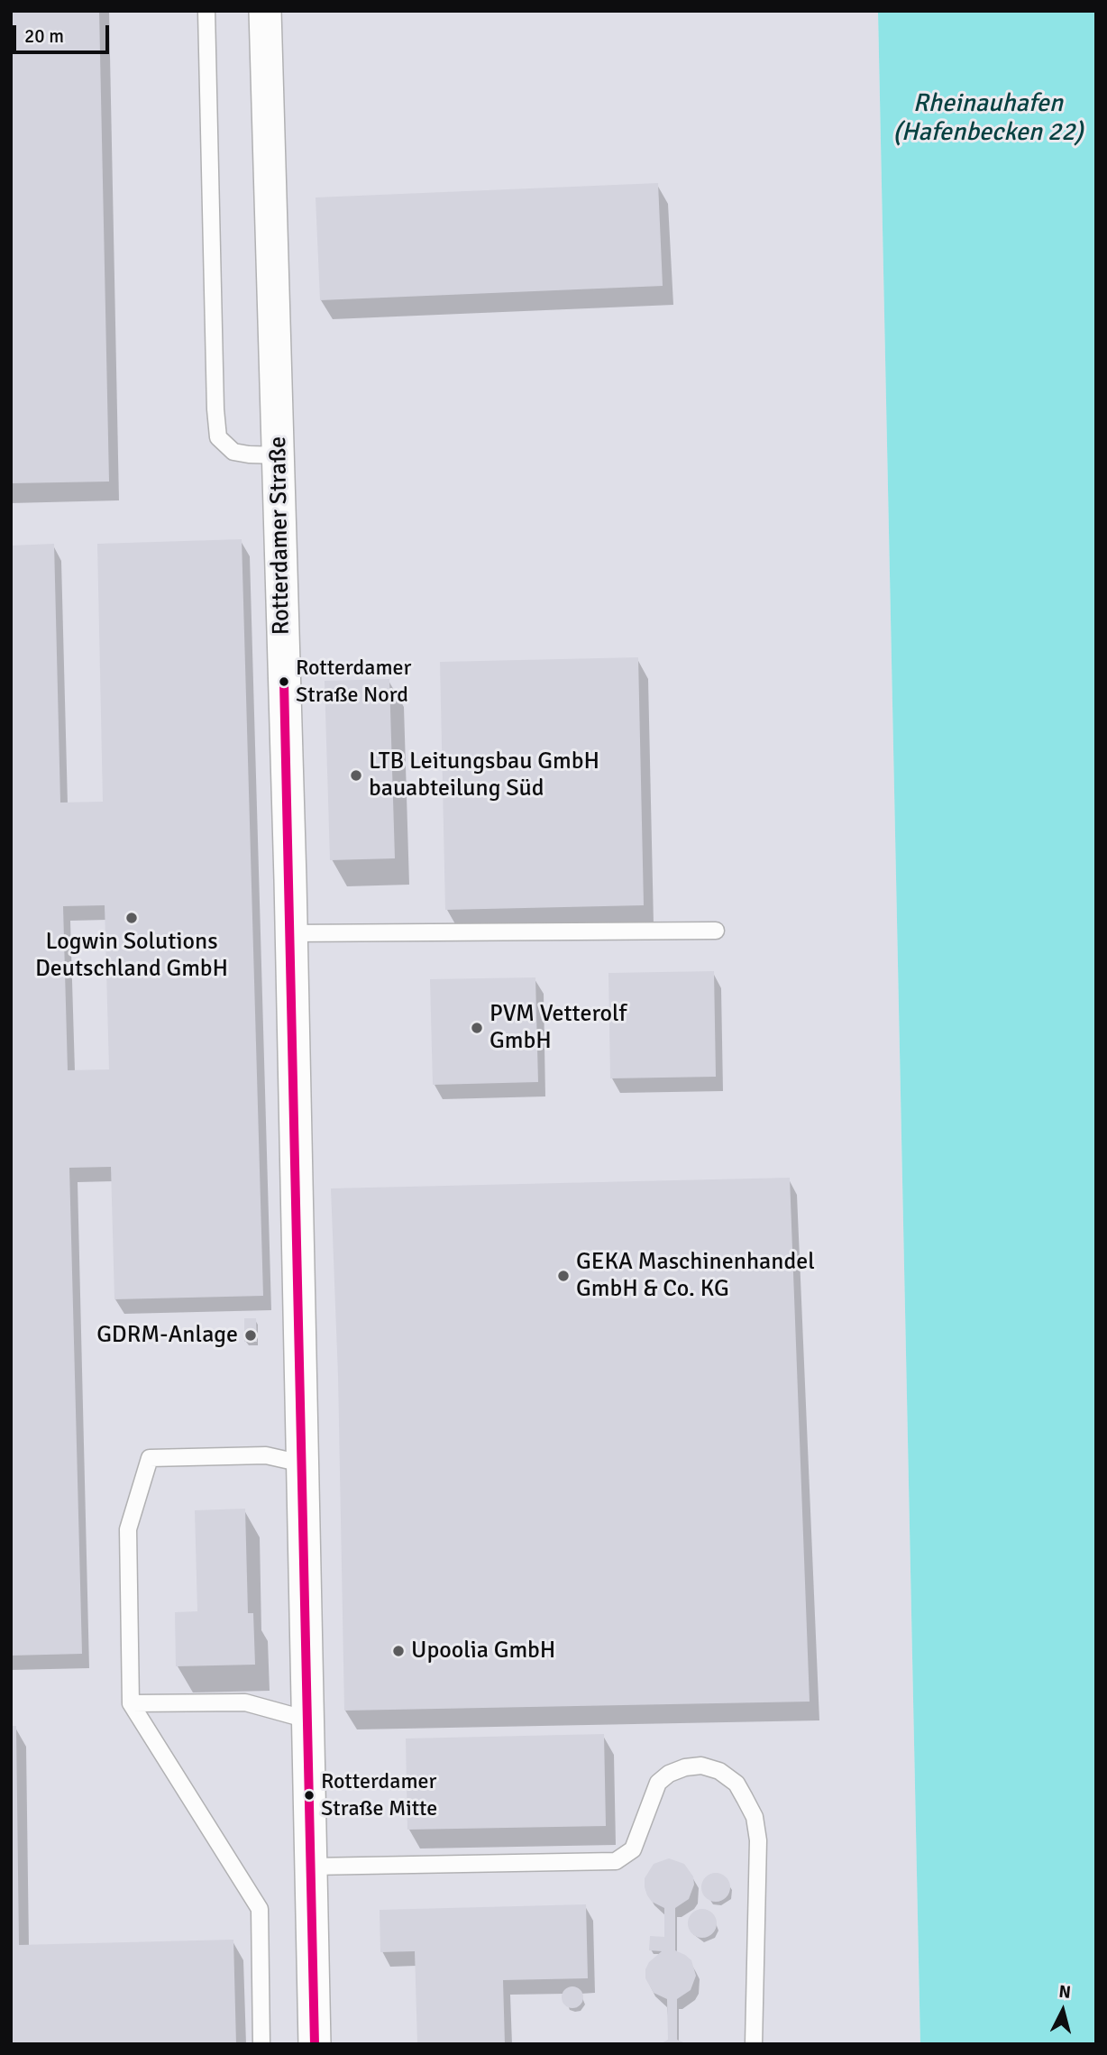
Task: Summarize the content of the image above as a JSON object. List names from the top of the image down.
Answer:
{
  "streets": {
    "street": ["Rotterdamer Straße"]
  },
  "water": ["Rheinauhafen (Hafenbecken 22)"],
  "places": [
    "Rotterdamer Straße Nord",
    "LTB Leitungsbau GmbH bauabteilung Süd",
    "Logwin Solutions Deutschland GmbH",
    "PVM Vetterolf GmbH",
    "GEKA Maschinenhandel GmbH & Co. KG",
    "GDRM-Anlage",
    "Upoolia GmbH",
    "Rotterdamer Straße Mitte"
  ],
  "scale_bar": "20 m",
  "north": "top"
}
